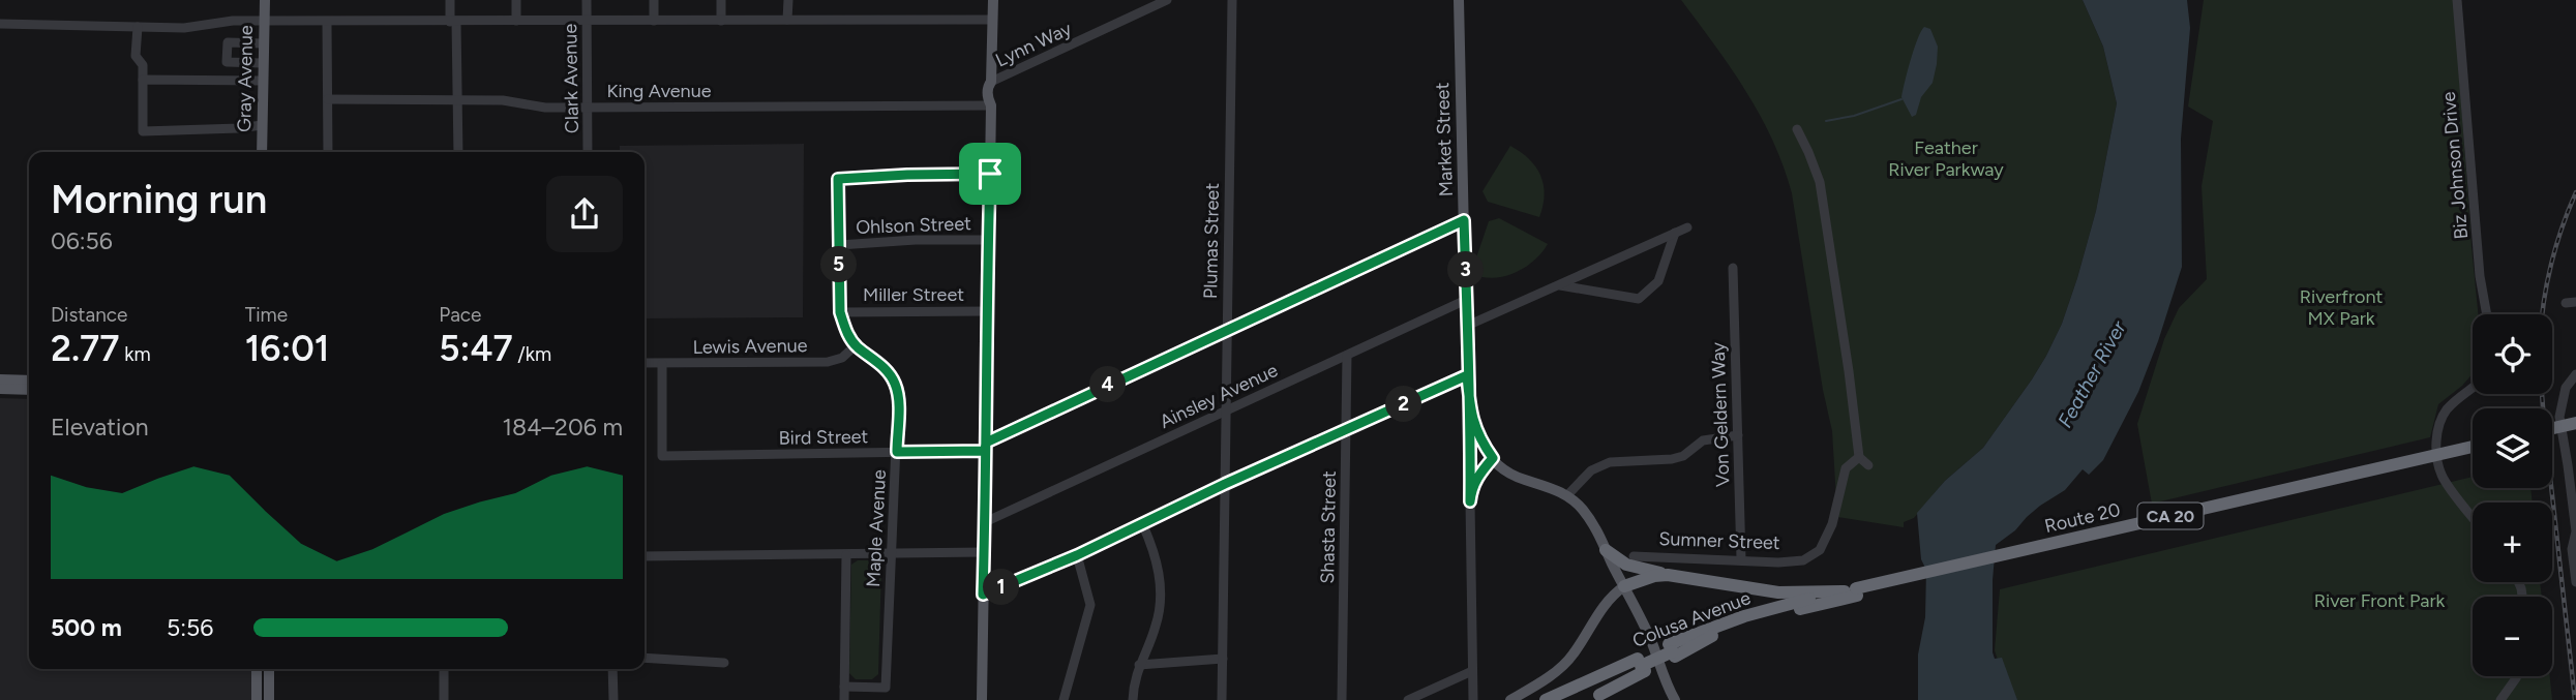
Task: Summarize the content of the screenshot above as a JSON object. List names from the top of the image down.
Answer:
{
  "streets": {
    "highway": ["CA 20", "Route 20", "Colusa Avenue"],
    "main road": ["Gray Avenue", "Market Street"],
    "street": [
      "Lynn Way",
      "Clark Avenue",
      "King Avenue",
      "Biz Johnson Drive",
      "Ohlson Street",
      "Plumas Street",
      "Miller Street",
      "Lewis Avenue",
      "Ainsley Avenue",
      "Von Geldern Way",
      "Bird Street",
      "Shasta Street",
      "Maple Avenue",
      "Sumner Street"
    ]
  },
  "crossings": [
    ["Clark Avenue", "King Avenue"],
    ["Market Street", "Ainsley Avenue"],
    ["Market Street", "Bird Street"],
    ["Ohlson Street", "Maple Avenue"],
    ["Plumas Street", "Ainsley Avenue"],
    ["Plumas Street", "Bird Street"],
    ["Miller Street", "Maple Avenue"],
    ["Lewis Avenue", "Bird Street"],
    ["Lewis Avenue", "Maple Avenue"],
    ["Ainsley Avenue", "Shasta Street"],
    ["Von Geldern Way", "Sumner Street"],
    ["Bird Street", "Maple Avenue"],
    ["Route 20", "Colusa Avenue"]
  ],
  "water": ["Feather River"],
  "parks": ["Feather River Parkway", "Riverfront MX Park", "River Front Park"],
  "page": {
    "heading": ["Morning run", "06:56"],
    "pins": [
      "5",
      "3",
      "4",
      "2",
      "1"
    ],
    "stats": [
      ["Distance", "2.77 km"],
      ["Time", "16:01"],
      ["Pace", "5:47 /km"]
    ],
    "map_buttons": ["+", "−"],
    "chart": ["Elevation", "184–206 m"],
    "list": [
      {
        "name": "500 m",
        "note": "5:56"
      }
    ]
  }
}
